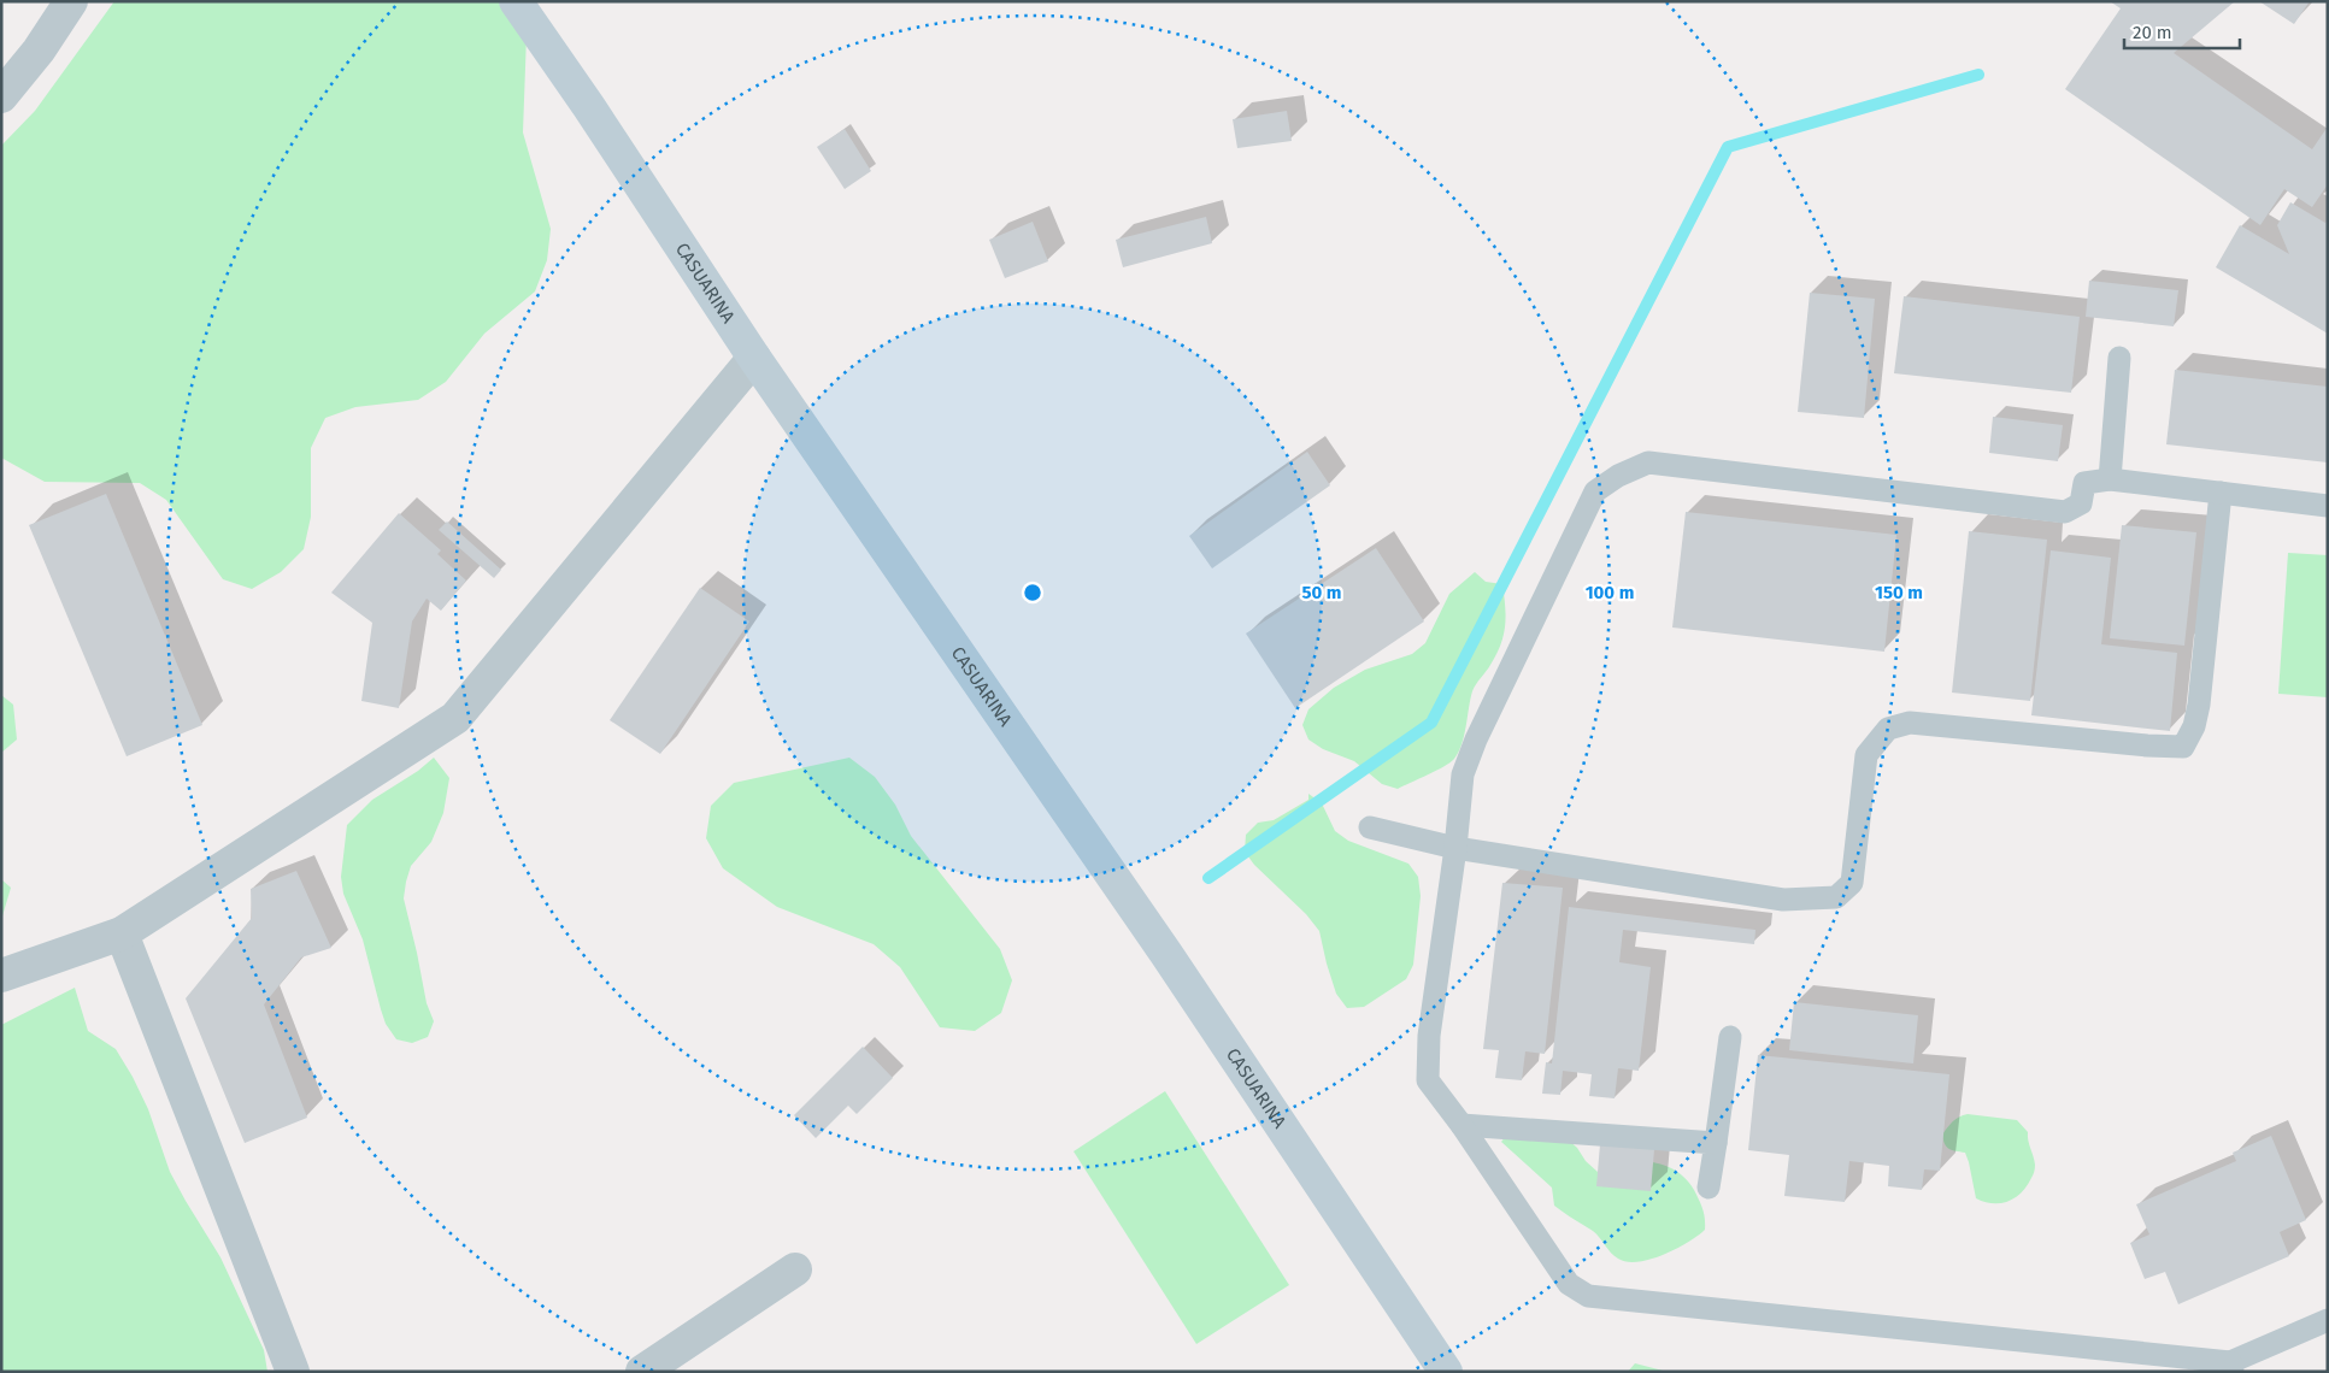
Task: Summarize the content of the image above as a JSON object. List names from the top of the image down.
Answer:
{
  "streets": {
    "street": ["CASUARINA"]
  },
  "scale_bar": "20 m",
  "rings": ["50 m", "100 m", "150 m"]
}
